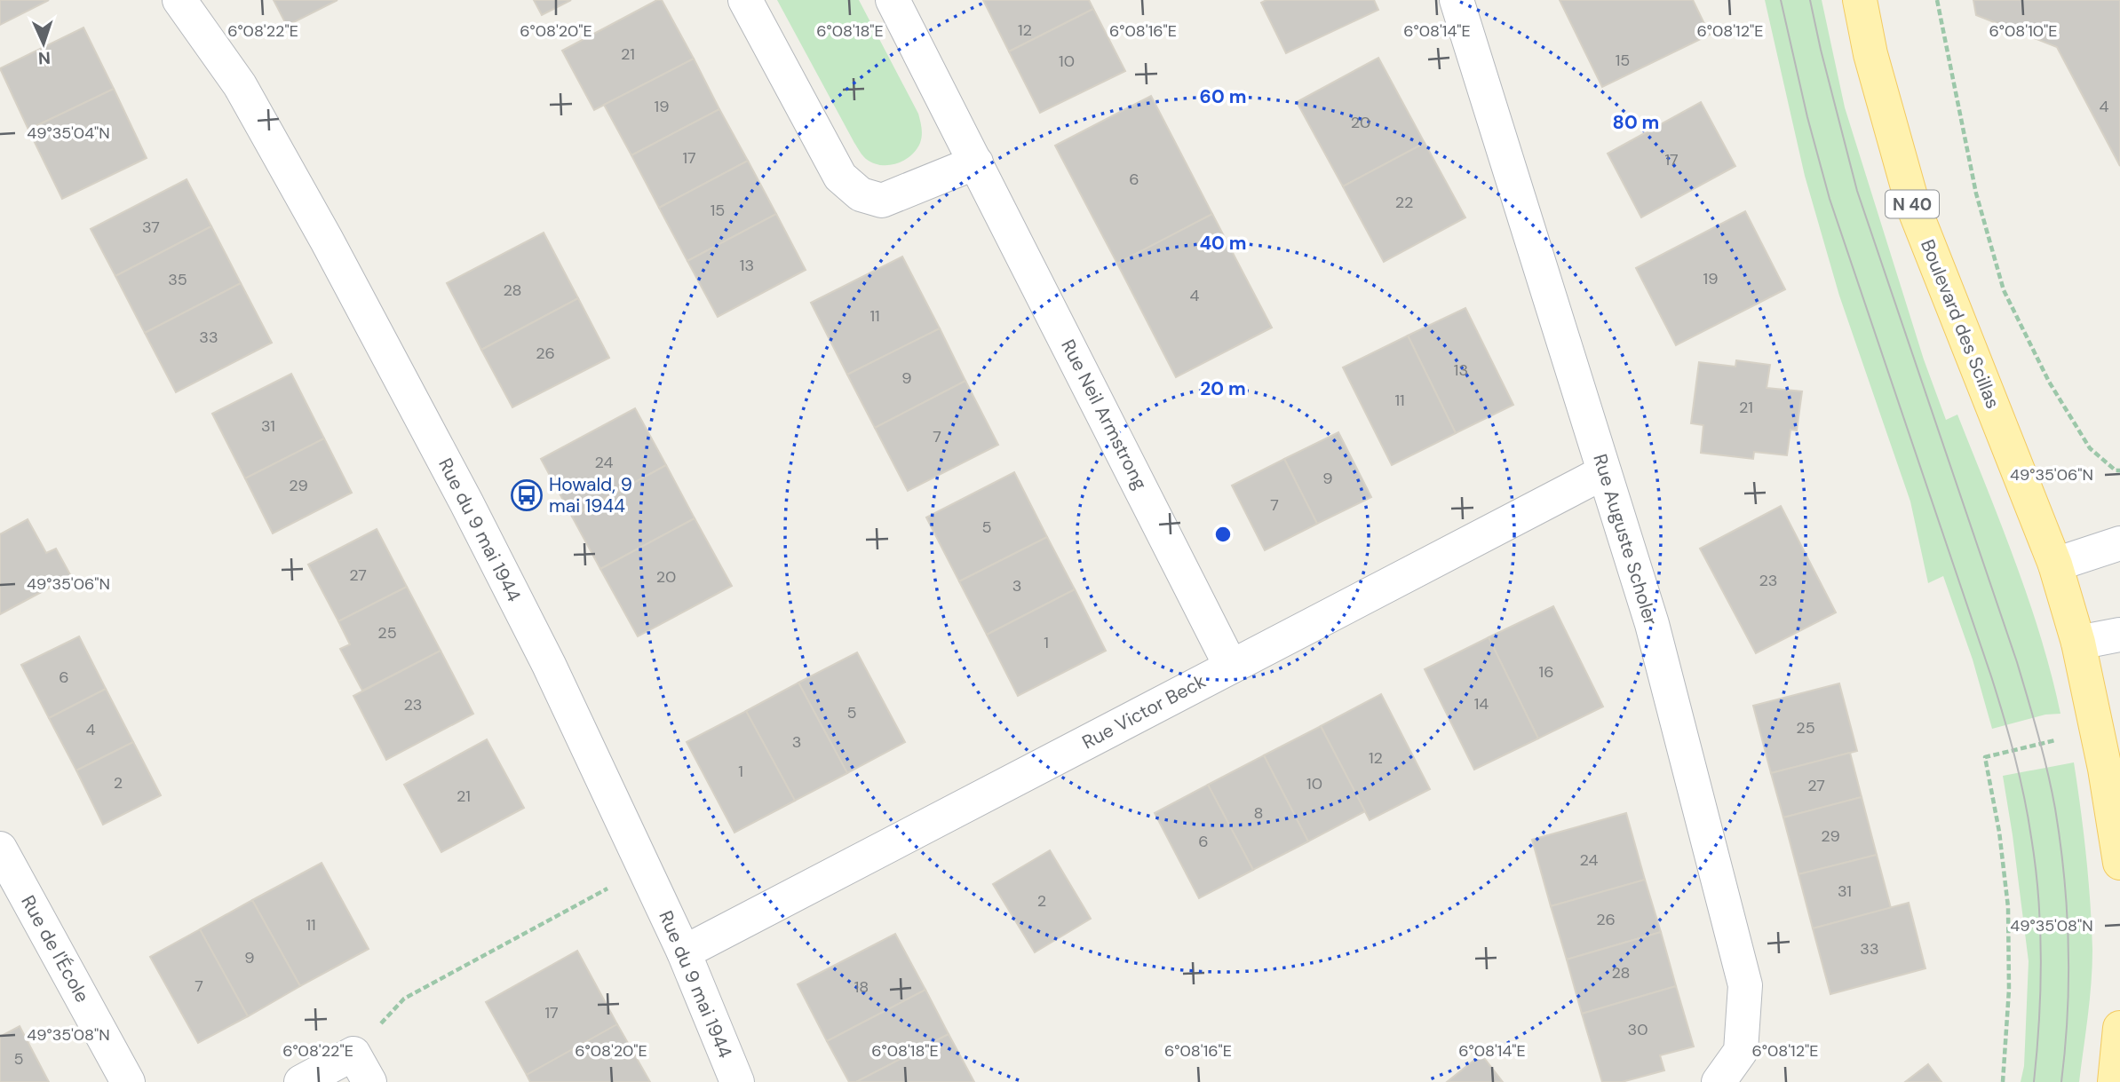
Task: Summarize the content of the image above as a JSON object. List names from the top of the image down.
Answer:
{
  "streets": {
    "main road": ["N 40", "Boulevard des Scillas"],
    "street": [
      "Rue Neil Armstrong",
      "Rue du 9 mai 1944",
      "Rue Auguste Scholer",
      "Rue Victor Beck",
      "Rue de l'École"
    ]
  },
  "crossings": [
    ["N 40", "Boulevard des Scillas"],
    ["Rue Neil Armstrong", "Rue Victor Beck"],
    ["Rue du 9 mai 1944", "Rue Victor Beck"],
    ["Rue Auguste Scholer", "Rue Victor Beck"]
  ],
  "places": {
    "bus stop": ["Howald, 9 mai 1944"]
  },
  "house_numbers": [
    "12",
    "21",
    "15",
    "10",
    "19",
    "4",
    "20",
    "17",
    "17",
    "6",
    "22",
    "15",
    "37",
    "13",
    "19",
    "35",
    "28",
    "4",
    "11",
    "33",
    "26",
    "13",
    "9",
    "11",
    "21",
    "31",
    "7",
    "24",
    "9",
    "29",
    "7",
    "5",
    "27",
    "20",
    "23",
    "3",
    "25",
    "1",
    "16",
    "6",
    "14",
    "23",
    "5",
    "25",
    "4",
    "3",
    "12",
    "1",
    "2",
    "10",
    "27",
    "21",
    "8",
    "29",
    "6",
    "24",
    "31",
    "2",
    "26",
    "11",
    "33",
    "9",
    "28",
    "7",
    "18",
    "17",
    "30",
    "5"
  ],
  "north": "bottom",
  "coordinates": [
    "6°08'22\"E",
    "6°08'20\"E",
    "6°08'18\"E",
    "6°08'16\"E",
    "6°08'14\"E",
    "6°08'12\"E",
    "6°08'10\"E",
    "49°35'04\"N",
    "49°35'06\"N",
    "49°35'08\"N"
  ],
  "rings": [
    "60 m",
    "80 m",
    "40 m",
    "20 m"
  ]
}
